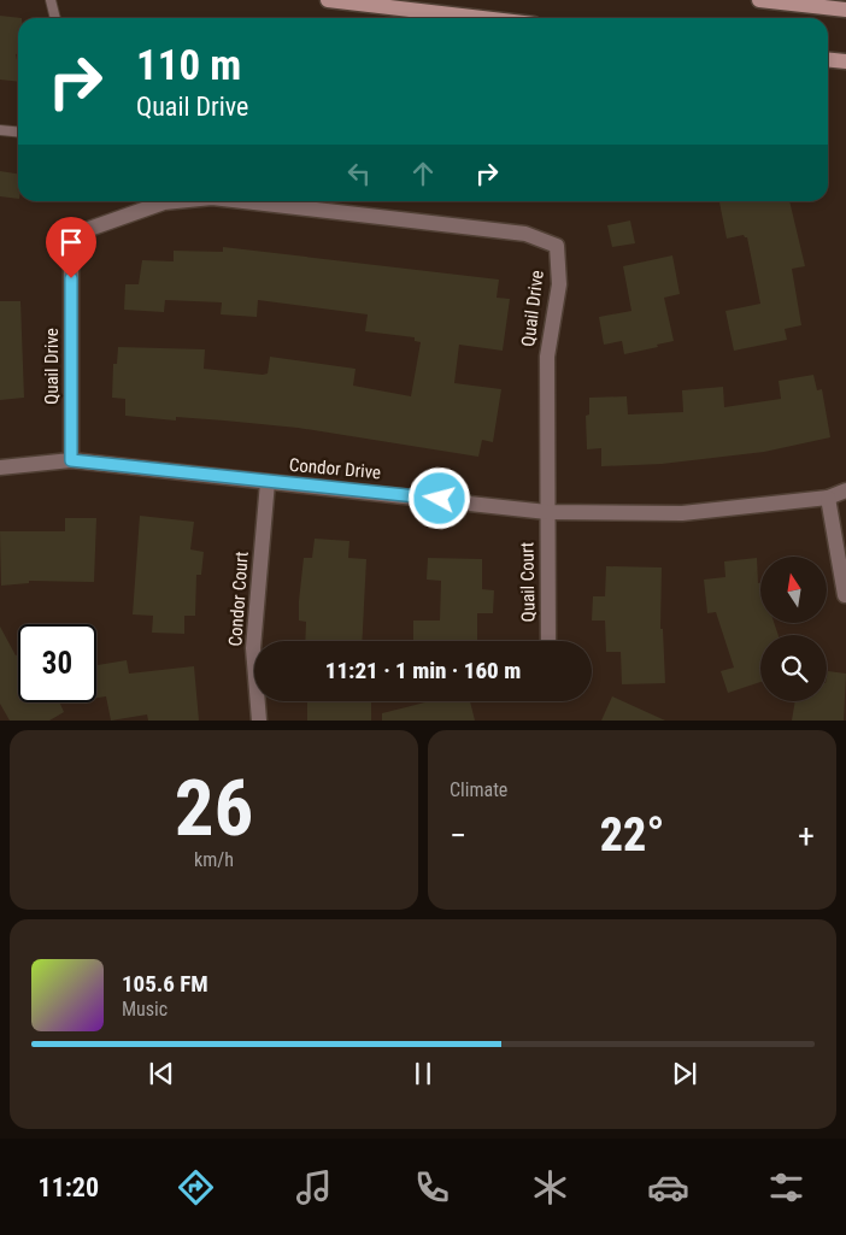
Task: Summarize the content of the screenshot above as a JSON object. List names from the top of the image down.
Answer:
{
  "streets": {
    "street": [
      "Quail Drive",
      "Condor Drive",
      "Quail Court",
      "Condor Court"
    ]
  },
  "crossings": [
    ["Quail Drive", "Condor Drive"],
    ["Quail Drive", "Quail Court"],
    ["Condor Drive", "Quail Court"],
    ["Condor Drive", "Condor Court"]
  ],
  "north": "top",
  "page": {
    "turn": ["110 m", "Quail Drive"],
    "limit": "30",
    "trip": "11:21 · 1 min · 160 m",
    "tile": [
      ["26", "km/h"],
      "Climate"
    ],
    "heat": ["−", "22°", "+"],
    "song": ["105.6 FM", "Music"],
    "tabs": "11:20"
  }
}
